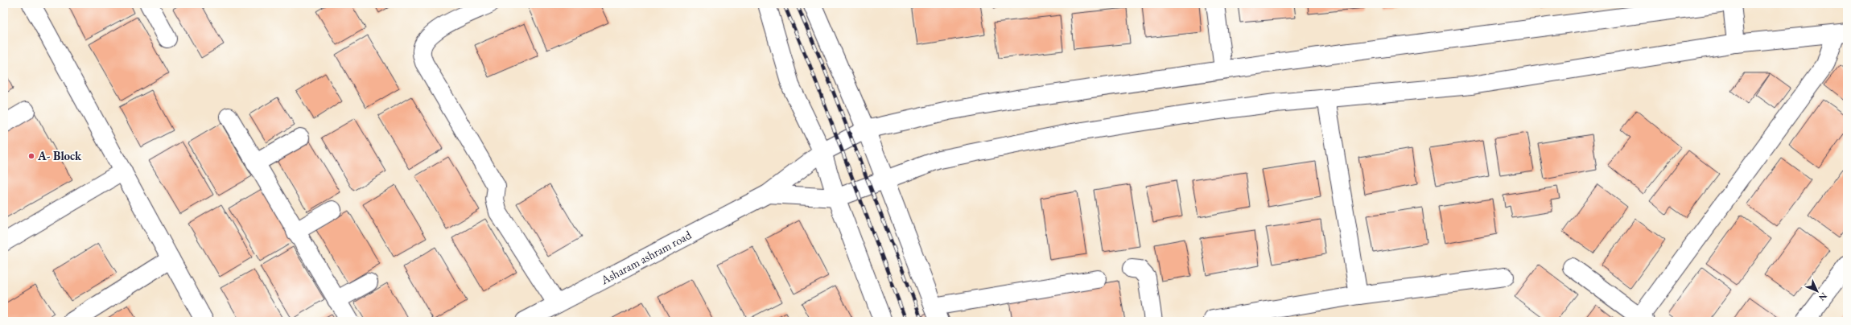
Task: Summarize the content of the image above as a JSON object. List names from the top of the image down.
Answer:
{
  "streets": {
    "street": ["Asharam ashram road"]
  },
  "places": ["A- Block"],
  "north": "bottom right"
}
